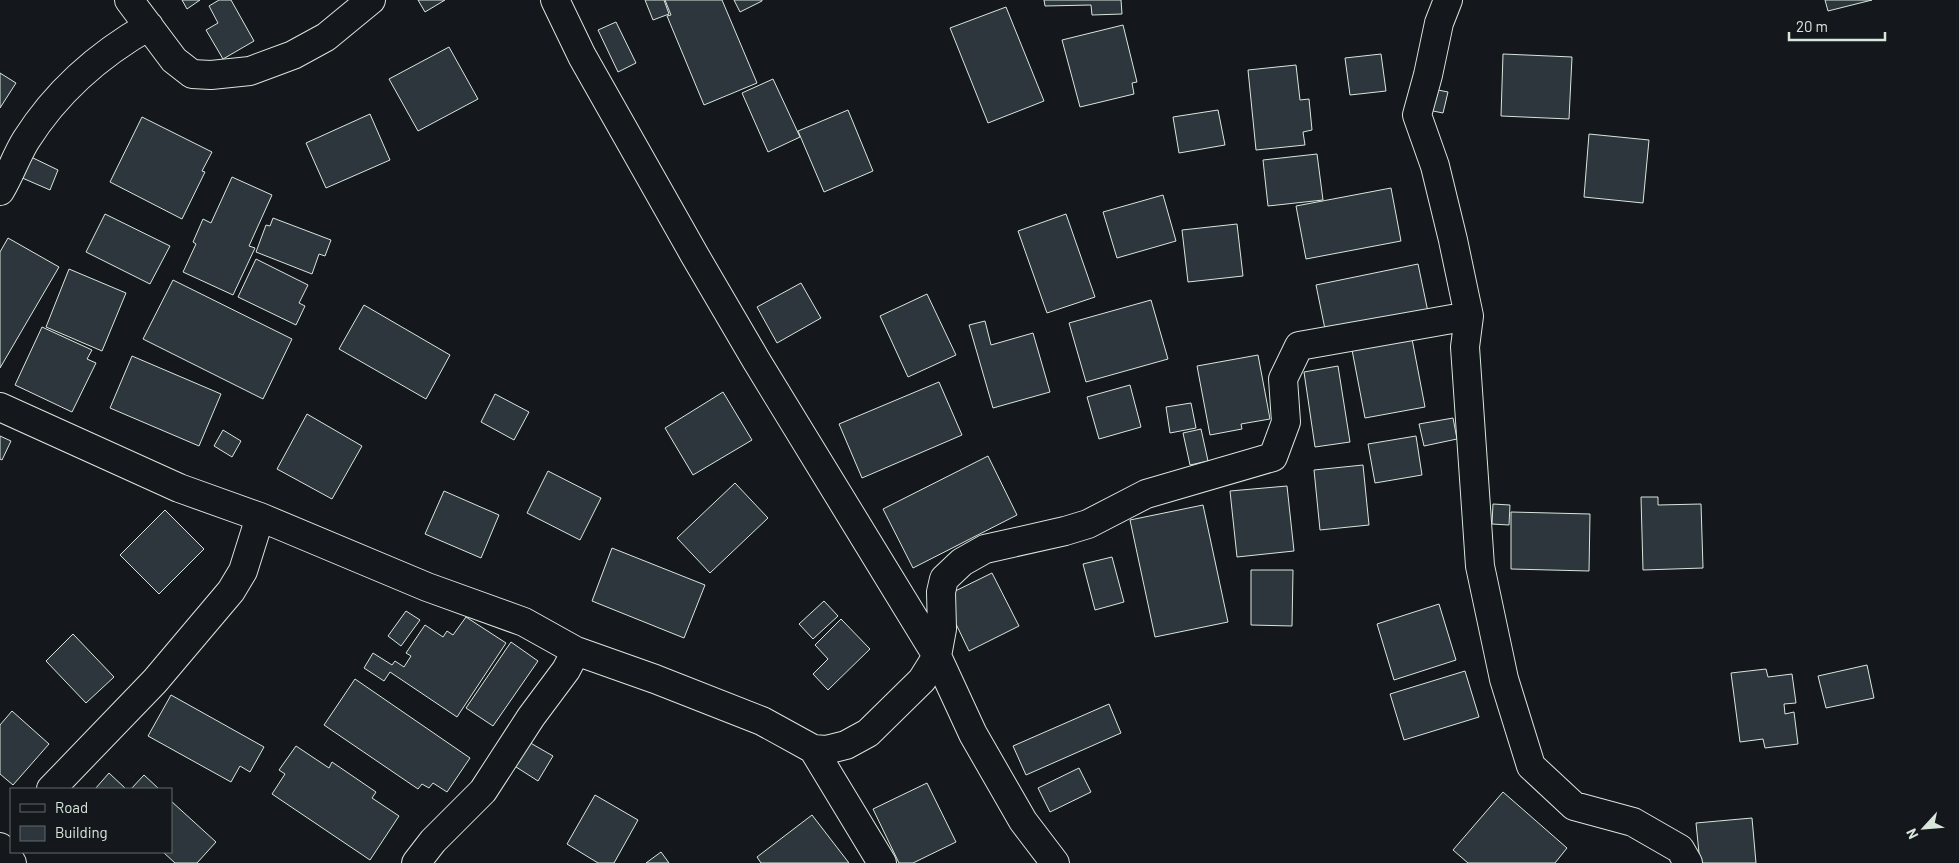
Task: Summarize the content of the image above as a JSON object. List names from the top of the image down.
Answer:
{
  "legend": ["Road", "Building"],
  "scale_bar": "20 m",
  "north": "bottom left"
}
